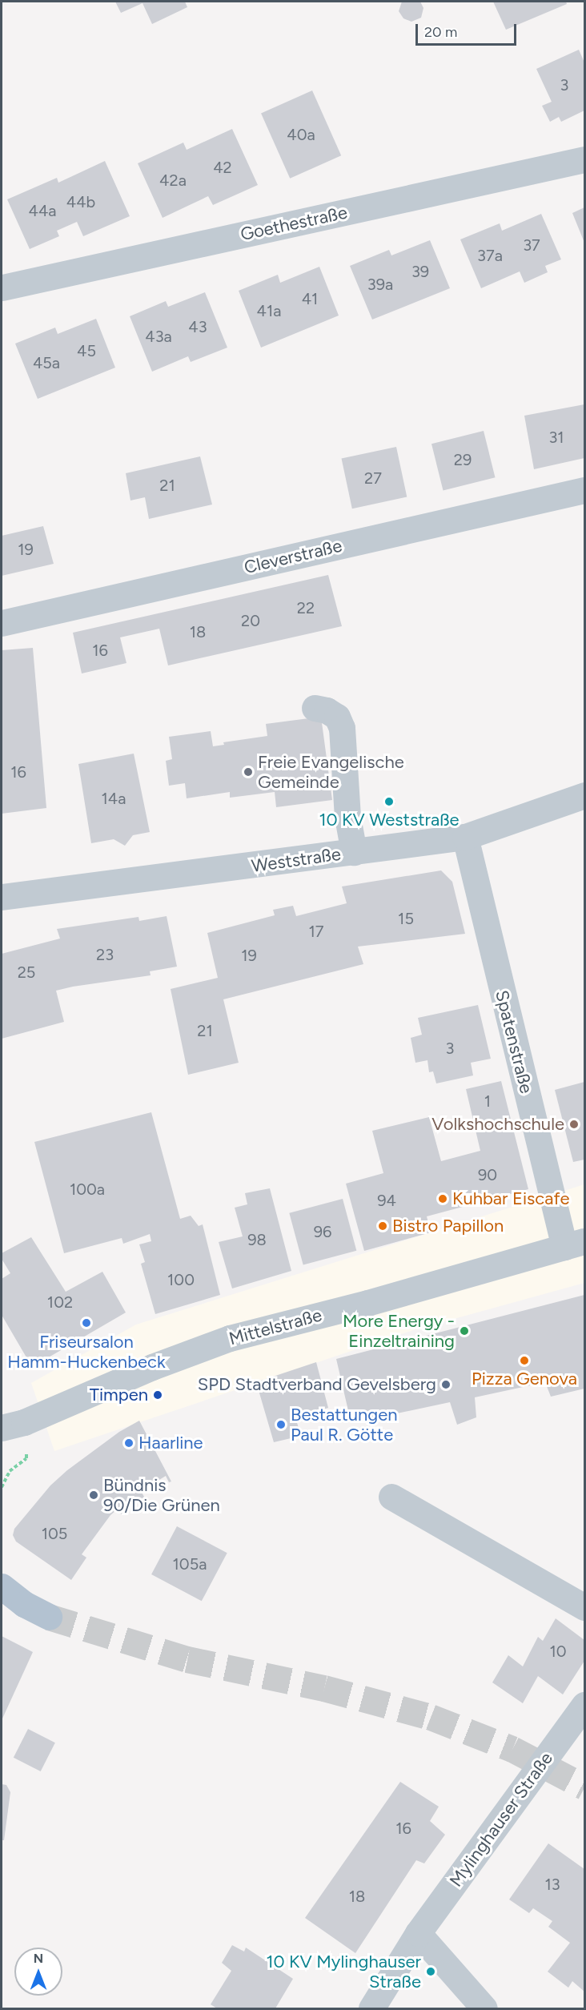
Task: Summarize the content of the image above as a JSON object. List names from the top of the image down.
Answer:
{
  "streets": {
    "street": [
      "Goethestraße",
      "Cleverstraße",
      "Weststraße",
      "Spatenstraße",
      "Mittelstraße",
      "Mylinghauser Straße"
    ]
  },
  "crossings": [
    ["Weststraße", "Spatenstraße"],
    ["Spatenstraße", "Mittelstraße"]
  ],
  "places": [
    "Freie Evangelische Gemeinde",
    "10 KV Weststraße",
    "Volkshochschule",
    "Kuhbar Eiscafe",
    "Bistro Papillon",
    "Friseursalon Hamm-Huckenbeck",
    "More Energy - Einzeltraining",
    "Pizza Genova",
    "SPD Stadtverband Gevelsberg",
    "Timpen",
    "Bestattungen Paul R. Götte",
    "Haarline",
    "Bündnis 90/Die Grünen",
    "10 KV Mylinghauser Straße"
  ],
  "house_numbers": [
    "3",
    "40a",
    "42",
    "42a",
    "44b",
    "44a",
    "37",
    "37a",
    "39",
    "39a",
    "41",
    "41a",
    "43",
    "43a",
    "45",
    "45a",
    "31",
    "29",
    "27",
    "21",
    "19",
    "22",
    "20",
    "18",
    "16",
    "16",
    "14a",
    "15",
    "17",
    "23",
    "19",
    "25",
    "21",
    "3",
    "1",
    "90",
    "100a",
    "94",
    "96",
    "98",
    "100",
    "102",
    "105",
    "105a",
    "10",
    "16",
    "13",
    "18"
  ],
  "scale_bar": "20 m",
  "north": "top"
}
